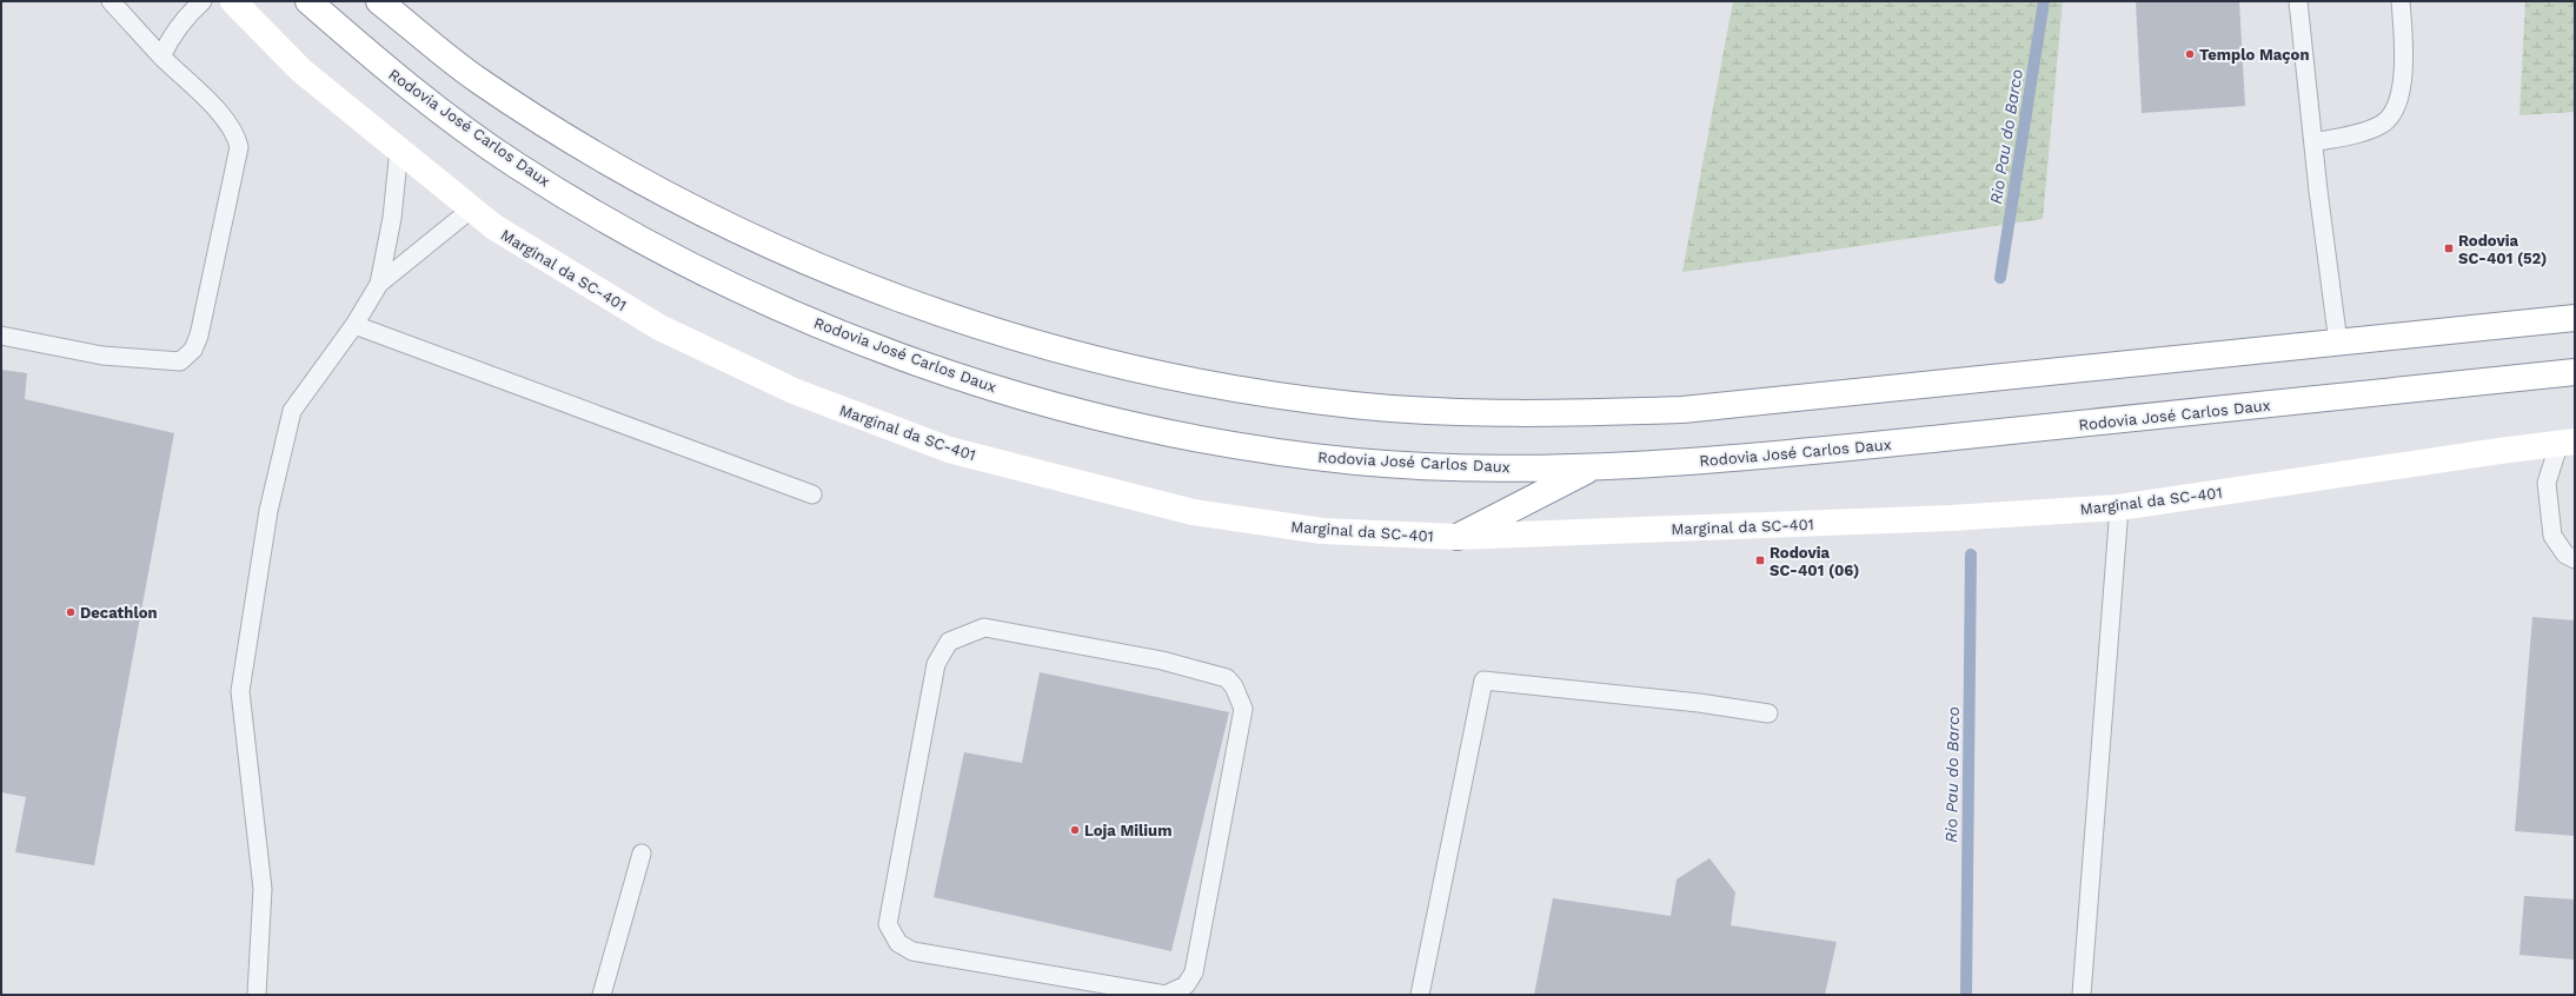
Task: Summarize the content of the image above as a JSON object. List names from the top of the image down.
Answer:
{
  "streets": {
    "main road": ["Rodovia José Carlos Daux", "Marginal da SC-401"]
  },
  "water": ["Rio Pau do Barco"],
  "places": {
    "other": ["Templo Maçon", "Decathlon", "Loja Milium"],
    "transit": ["Rodovia SC-401 (52)", "Rodovia SC-401 (06)"]
  }
}
